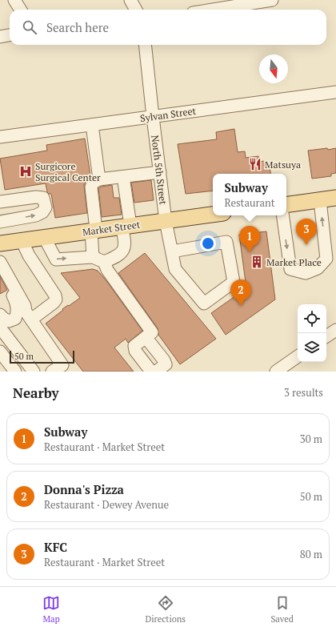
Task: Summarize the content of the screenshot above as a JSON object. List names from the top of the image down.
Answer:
{
  "streets": {
    "main road": ["Market Street"],
    "street": ["Sylvan Street", "North 5th Street"]
  },
  "crossings": [
    ["Sylvan Street", "North 5th Street"],
    ["North 5th Street", "Market Street"]
  ],
  "places": {
    "restaurant": ["Matsuya"],
    "hospital": ["Surgicore Surgical Center"],
    "building": ["Market Place"]
  },
  "scale_bar": "50 m",
  "north": "bottom",
  "page": {
    "search": "Search here",
    "popup": ["Subway", "Restaurant"],
    "pins": ["3", "1", "2"],
    "scale": "50 m",
    "heading": ["Nearby", "3 results"],
    "list": [
      {
        "mark": "1",
        "name": "Subway",
        "note": "Restaurant · Market Street",
        "value": "30 m"
      },
      {
        "mark": "2",
        "name": "Donna's Pizza",
        "note": "Restaurant · Dewey Avenue",
        "value": "50 m"
      },
      {
        "mark": "3",
        "name": "KFC",
        "note": "Restaurant · Market Street",
        "value": "80 m"
      }
    ],
    "nav": ["Map", "Directions", "Saved"]
  }
}
